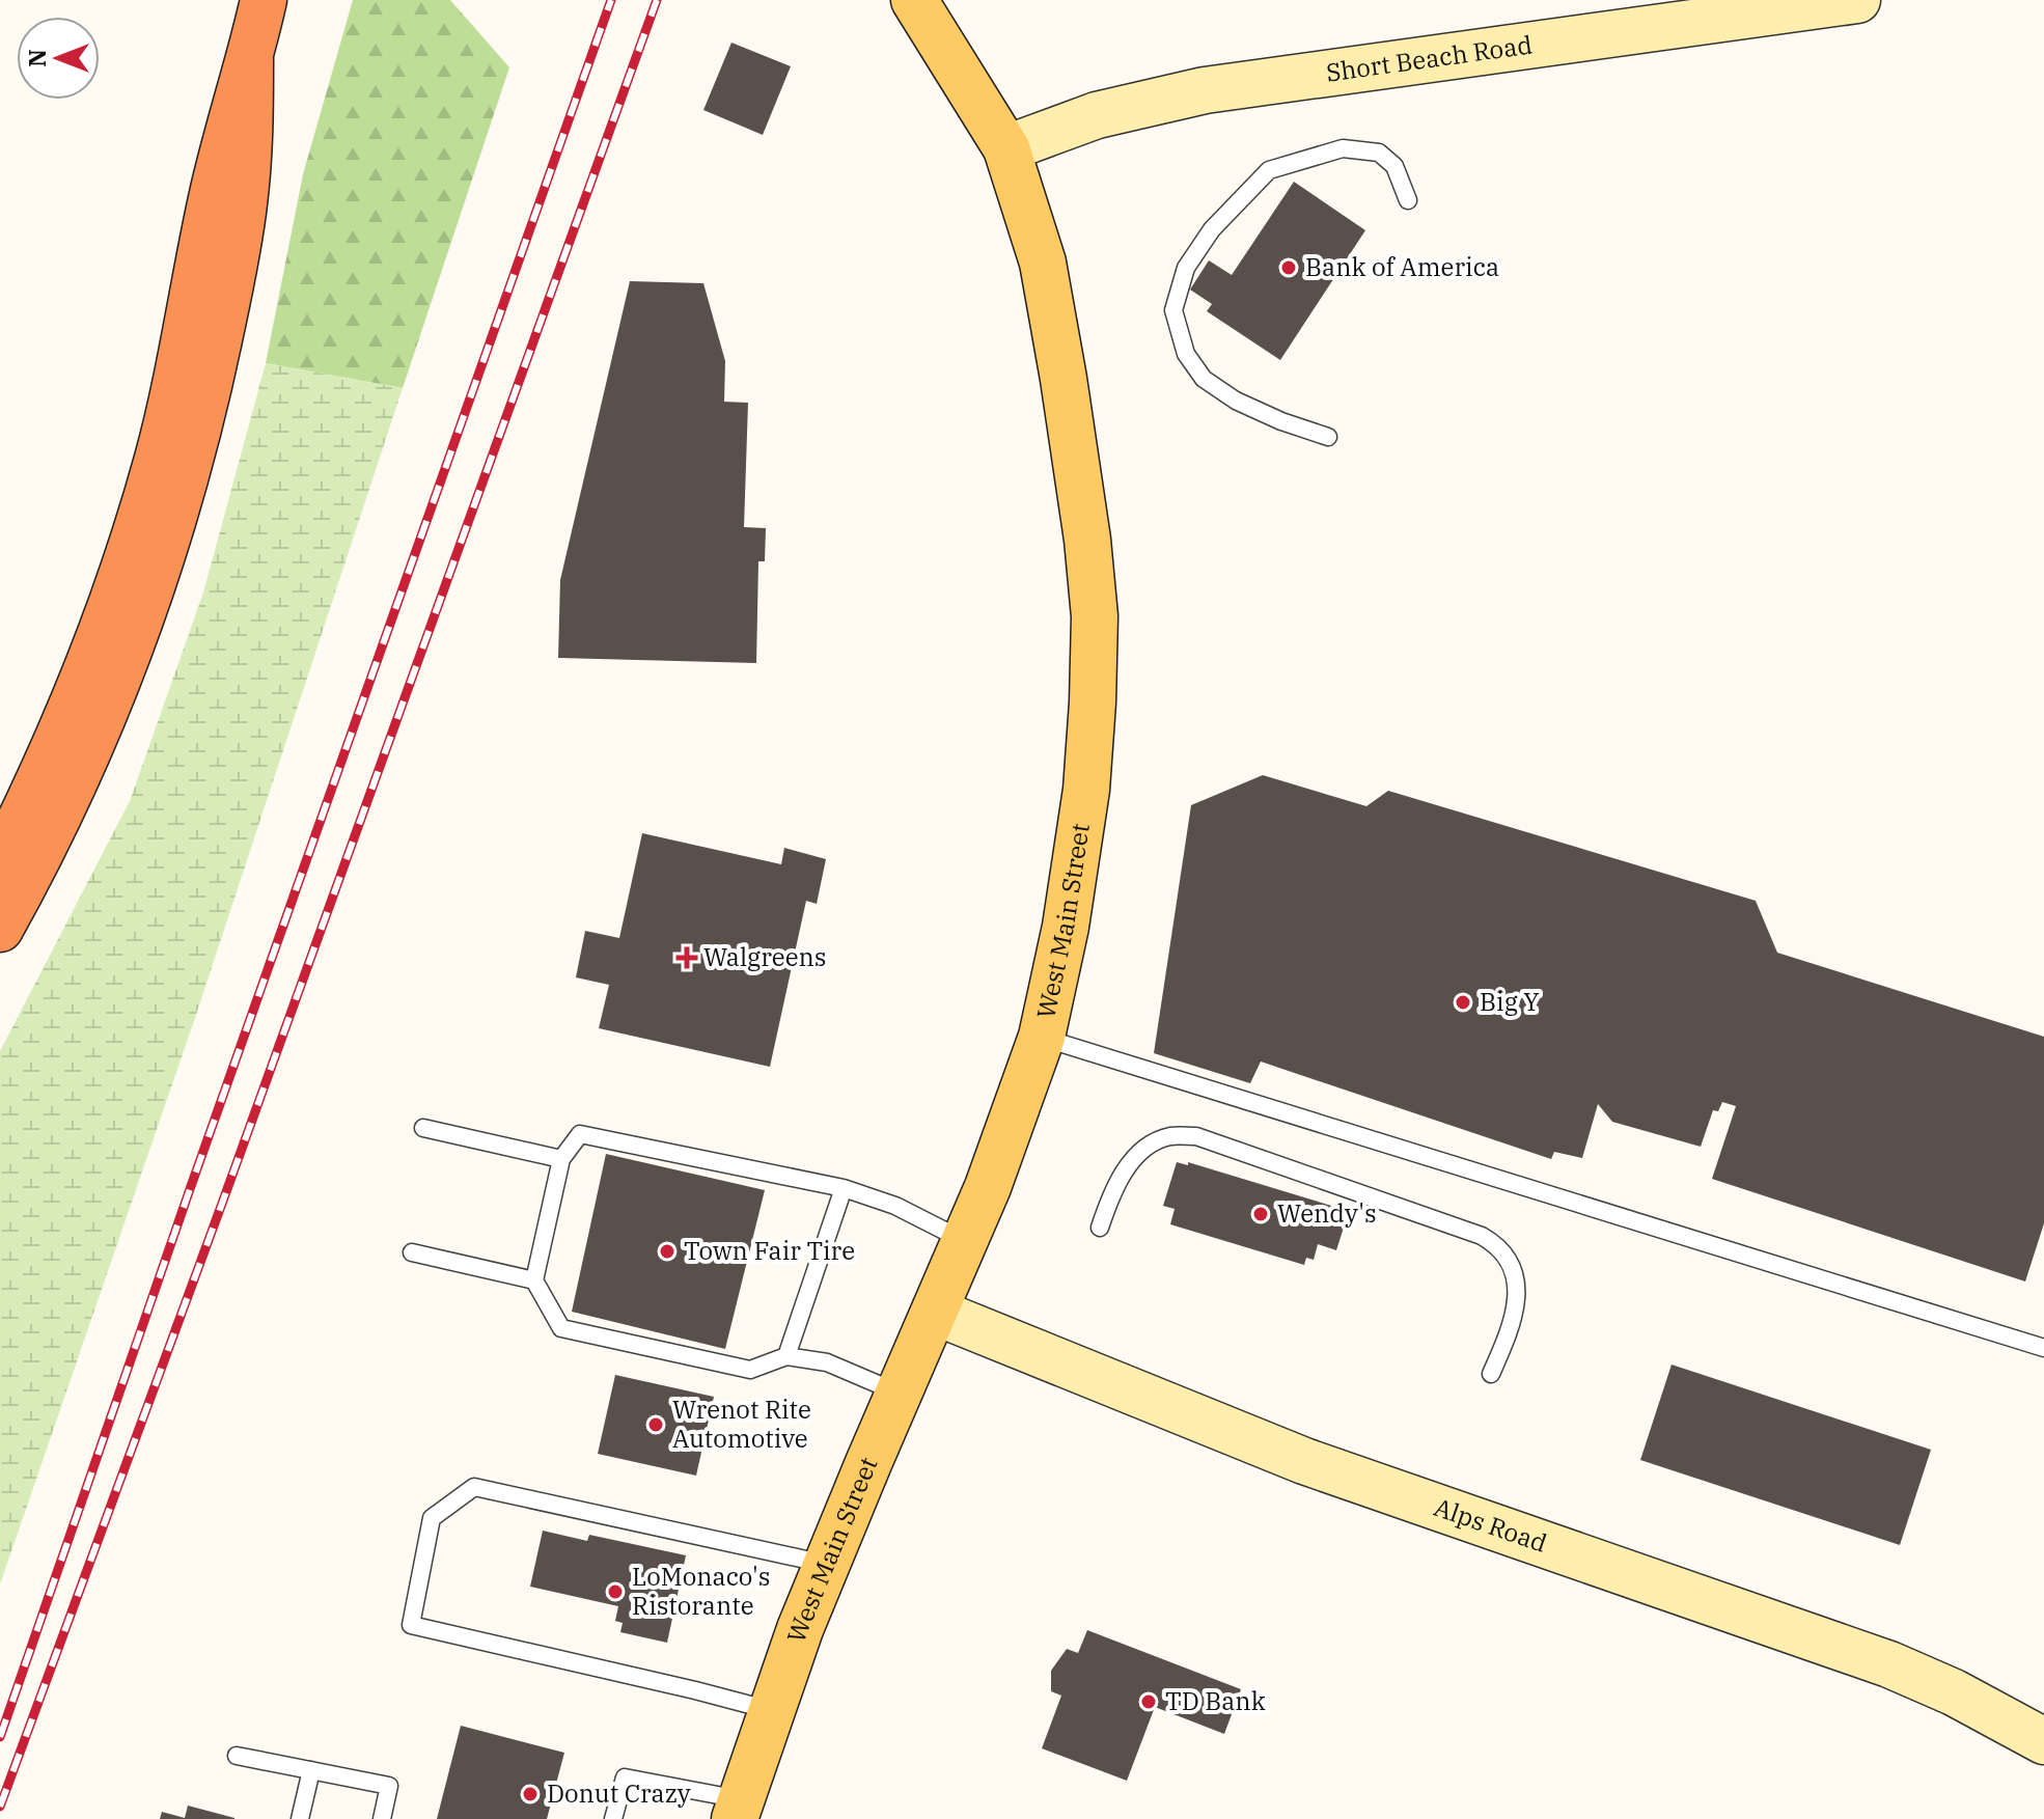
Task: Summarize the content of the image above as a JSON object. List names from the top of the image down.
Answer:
{
  "streets": {
    "main road": ["West Main Street"],
    "street": ["Short Beach Road", "Alps Road"]
  },
  "crossings": [
    ["Short Beach Road", "West Main Street"],
    ["West Main Street", "Alps Road"]
  ],
  "places": {
    "other": [
      "Bank of America",
      "Big Y",
      "Wendy's",
      "Town Fair Tire",
      "Wrenot Rite Automotive",
      "LoMonaco's Ristorante",
      "TD Bank",
      "Donut Crazy"
    ],
    "health": ["Walgreens"]
  },
  "north": "left"
}
